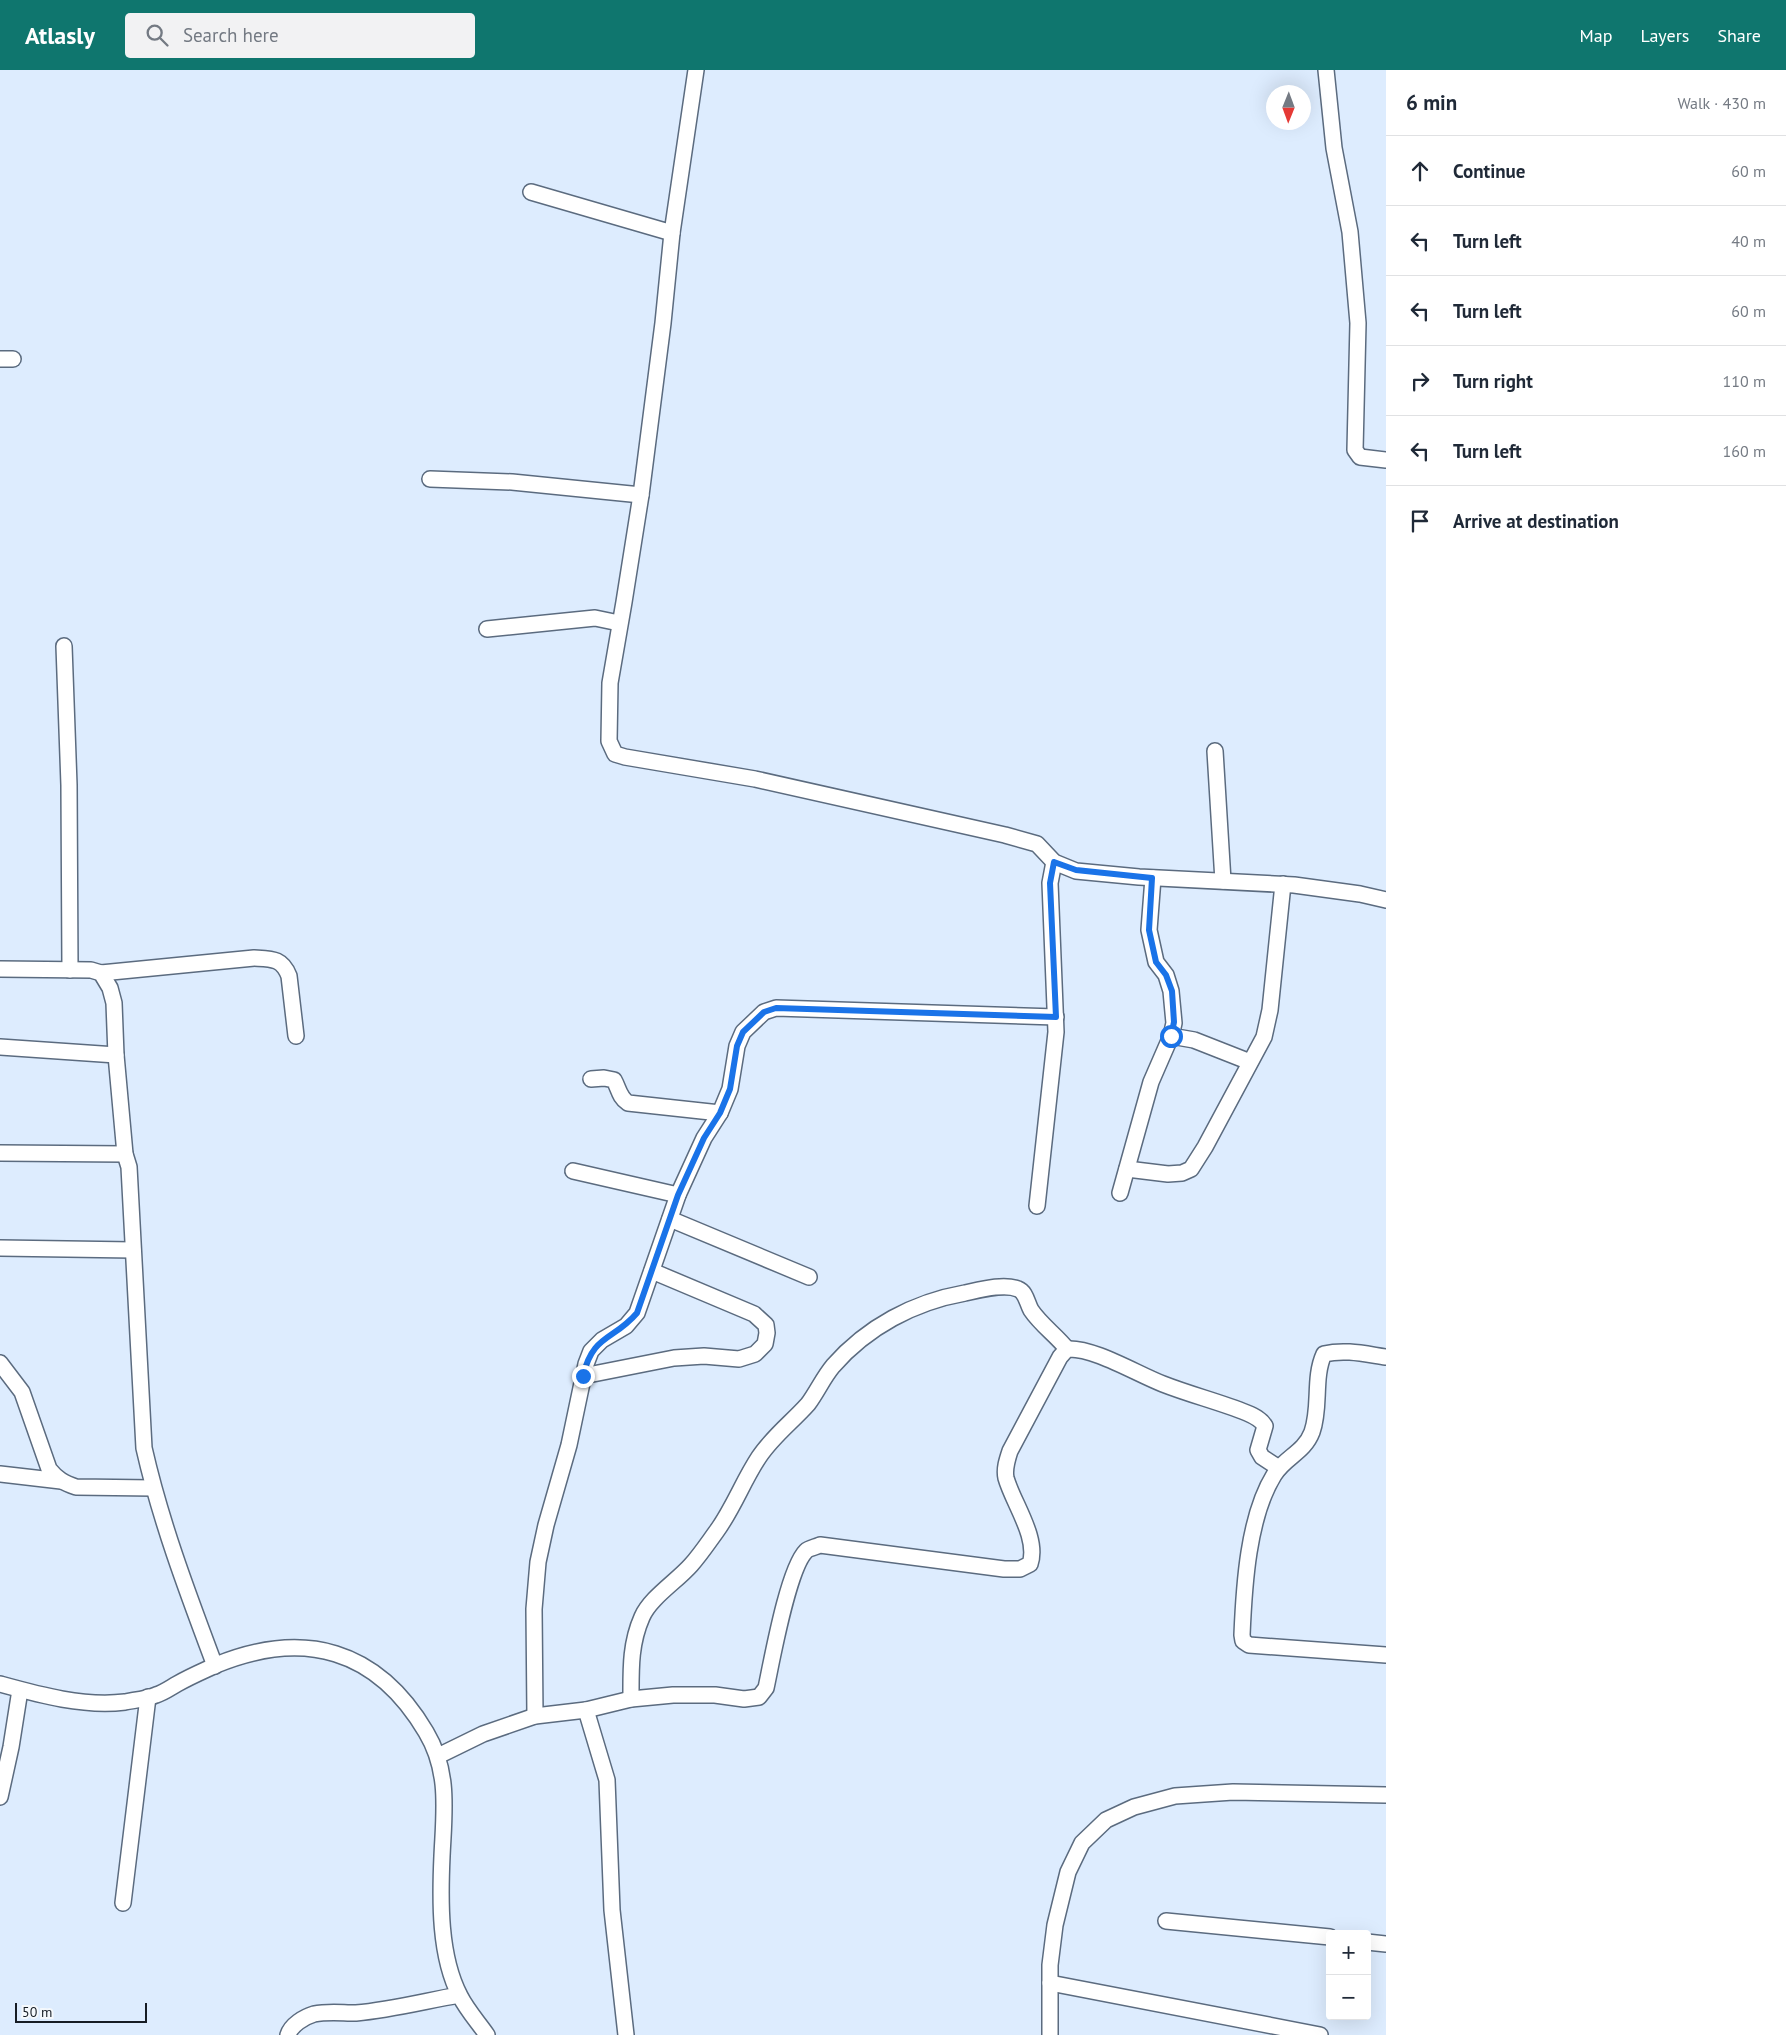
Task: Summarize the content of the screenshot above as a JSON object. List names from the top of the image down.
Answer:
{
  "scale_bar": "50 m",
  "north": "bottom",
  "page": {
    "header": "Atlasly",
    "search": "Search here",
    "nav": ["Map", "Layers", "Share"],
    "heading": ["6 min", "Walk · 430 m"],
    "list": [
      ["Continue", "60 m"],
      ["Turn left", "40 m"],
      ["Turn left", "60 m"],
      ["Turn right", "110 m"],
      ["Turn left", "160 m"],
      "Arrive at destination"
    ],
    "map_buttons": ["+", "−"],
    "scale": "50 m"
  }
}
